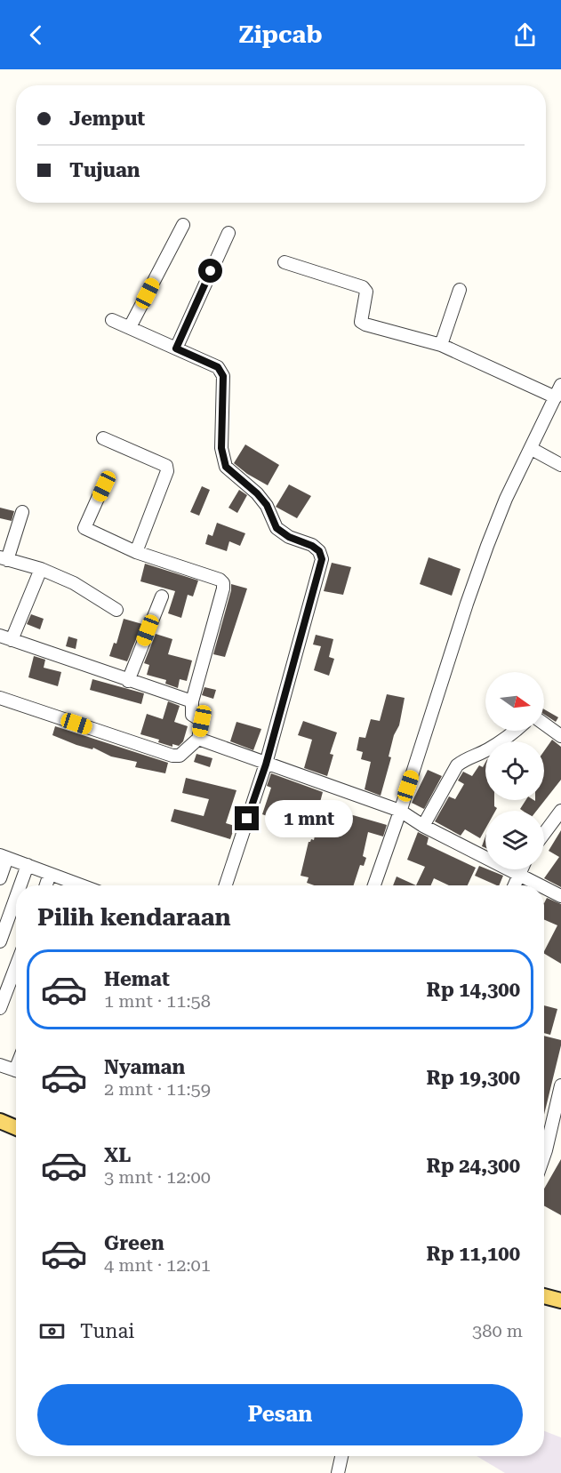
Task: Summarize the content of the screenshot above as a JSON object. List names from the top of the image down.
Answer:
{
  "north": "right",
  "page": {
    "header": "Zipcab",
    "banner": ["Jemput", "Tujuan"],
    "bubble": "1 mnt",
    "heading": "Pilih kendaraan",
    "list": [
      {
        "name": "Hemat",
        "note": "1 mnt · 11:58",
        "value": "Rp 14,300"
      },
      {
        "name": "Nyaman",
        "note": "2 mnt · 11:59",
        "value": "Rp 19,300"
      },
      {
        "name": "XL",
        "note": "3 mnt · 12:00",
        "value": "Rp 24,300"
      },
      {
        "name": "Green",
        "note": "4 mnt · 12:01",
        "value": "Rp 11,100"
      }
    ],
    "pay": ["Tunai", "380 m"],
    "buttons": "Pesan"
  }
}
